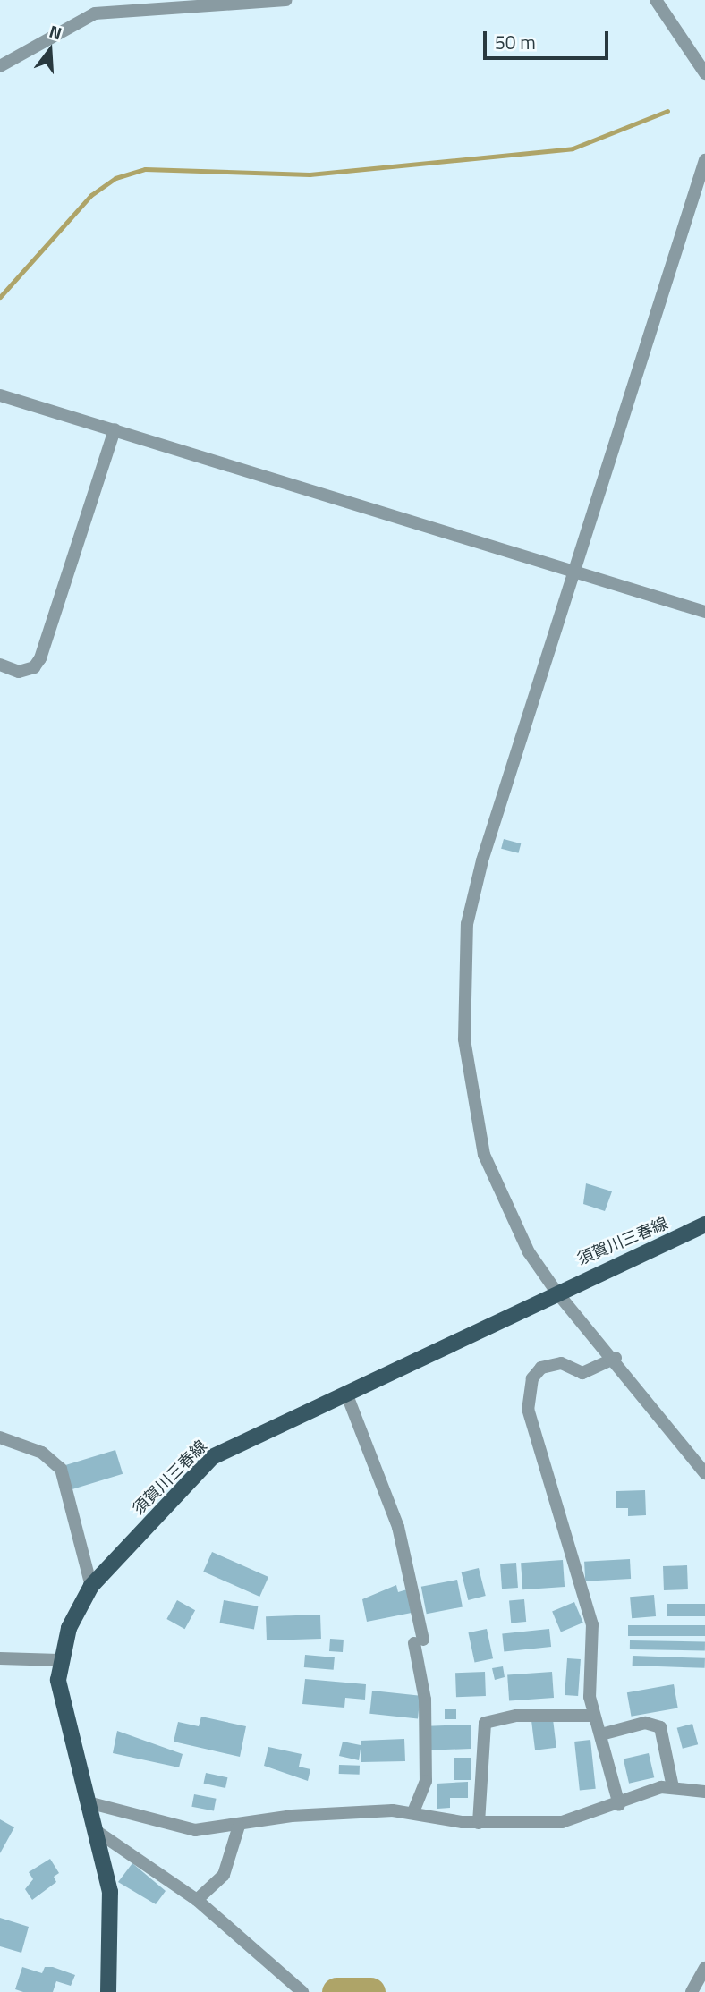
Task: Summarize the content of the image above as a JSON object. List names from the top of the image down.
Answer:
{
  "streets": {
    "main road": ["須賀川三春線"]
  },
  "scale_bar": "50 m",
  "north": "top"
}
